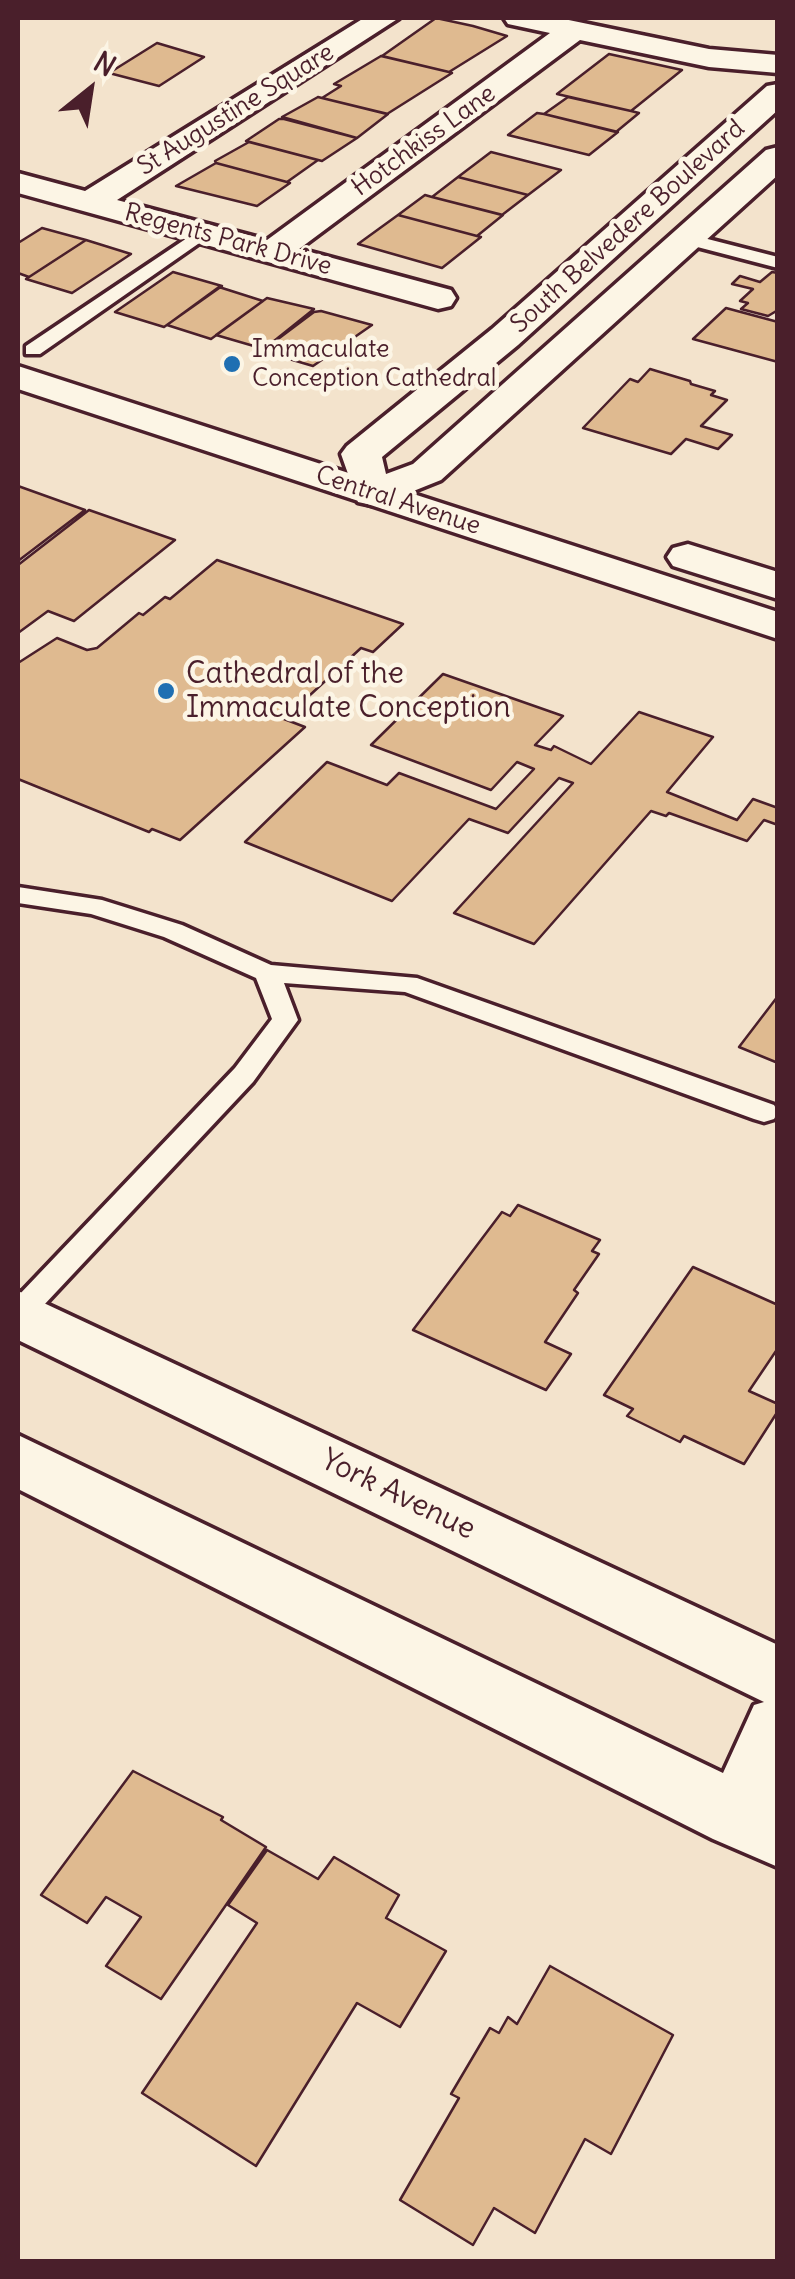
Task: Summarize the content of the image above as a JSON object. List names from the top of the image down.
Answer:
{
  "streets": {
    "street": [
      "St Augustine Square",
      "Hotchkiss Lane",
      "South Belvedere Boulevard",
      "Regents Park Drive",
      "Central Avenue",
      "York Avenue"
    ]
  },
  "crossings": [
    ["St Augustine Square", "Regents Park Drive"],
    ["Hotchkiss Lane", "Regents Park Drive"],
    ["South Belvedere Boulevard", "Central Avenue"]
  ],
  "places": ["Immaculate Conception Cathedral", "Cathedral of the Immaculate Conception"],
  "north": "top right"
}
